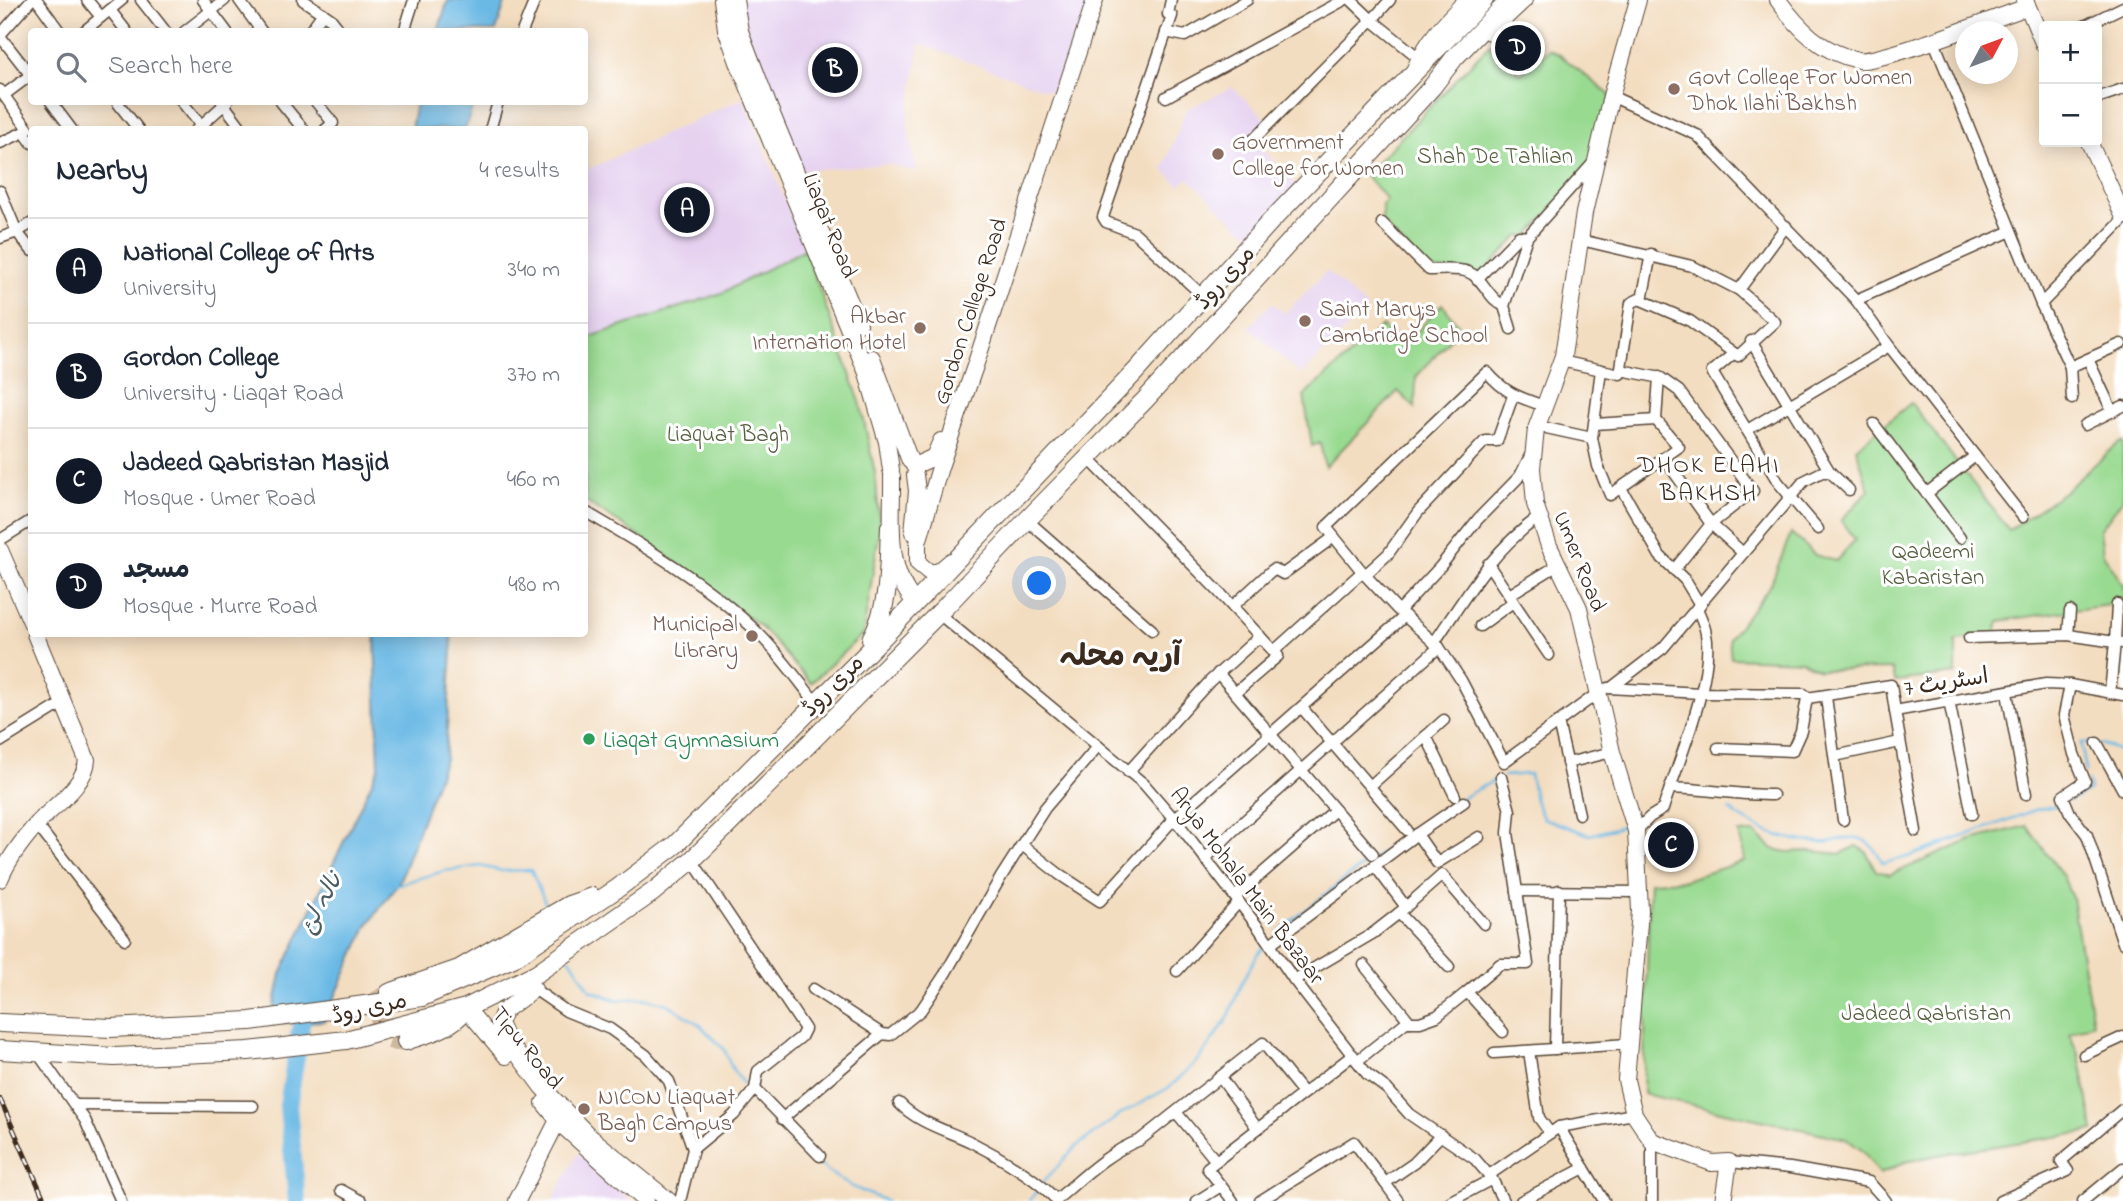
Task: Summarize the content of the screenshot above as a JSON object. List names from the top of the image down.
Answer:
{
  "streets": {
    "main road": ["مری روڈ"],
    "street": [
      "Liaqat Road",
      "Gordon College Road",
      "Umer Road",
      "اسٹریٹ 7",
      "Arya Mohala Main Bazaar",
      "Tipu Road"
    ]
  },
  "crossings": [
    ["Liaqat Road", "مری روڈ"],
    ["Liaqat Road", "Gordon College Road"],
    ["مری روڈ", "Arya Mohala Main Bazaar"],
    ["مری روڈ", "Tipu Road"]
  ],
  "districts": ["DHOK ELAHI BAKHSH", "آریہ محلہ"],
  "water": ["نالہ لئ"],
  "parks": [
    "Shah De Tahlian",
    "Liaquat Bagh",
    "Qadeemi Kabaristan",
    "Jadeed Qabristan"
  ],
  "places": [
    "Govt College For Women Dhok Ilahi Bakhsh",
    "Government College for Women",
    "Saint Mary;s Cambridge School",
    "Akbar Internation Hotel",
    "Municipal Library",
    "Liaqat Gymnasium",
    "NICON Liaquat Bagh Campus"
  ],
  "north": "top right",
  "page": {
    "map_buttons": ["+", "−"],
    "pins": [
      "D",
      "B",
      "A",
      "C"
    ],
    "search": "Search here",
    "heading": ["Nearby", "4 results"],
    "list": [
      {
        "mark": "A",
        "name": "National College of Arts",
        "note": "University",
        "value": "340 m"
      },
      {
        "mark": "B",
        "name": "Gordon College",
        "note": "University · Liaqat Road",
        "value": "370 m"
      },
      {
        "mark": "C",
        "name": "Jadeed Qabristan Masjid",
        "note": "Mosque · Umer Road",
        "value": "460 m"
      },
      {
        "mark": "D",
        "name": "مسجد",
        "note": "Mosque · Murre Road",
        "value": "480 m"
      }
    ]
  }
}
